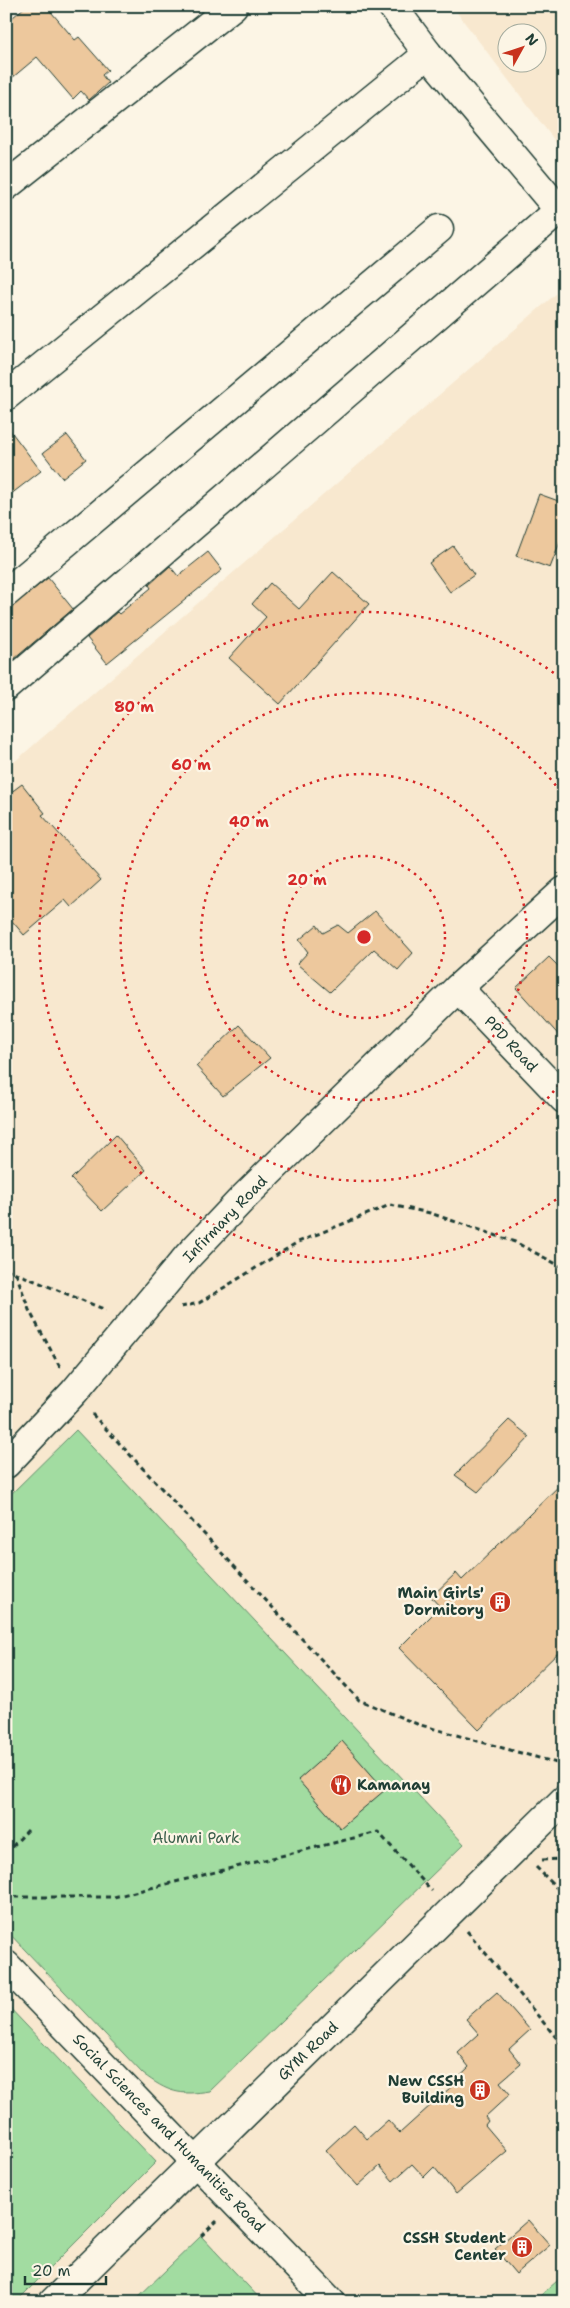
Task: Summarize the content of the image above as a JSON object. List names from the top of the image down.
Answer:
{
  "streets": {
    "street": [
      "PPD Road",
      "Infirmary Road",
      "GYM Road",
      "Social Sciences and Humanities Road"
    ]
  },
  "crossings": [
    ["PPD Road", "Infirmary Road"],
    ["GYM Road", "Social Sciences and Humanities Road"]
  ],
  "parks": ["Alumni Park"],
  "places": {
    "building": ["Main Girls' Dormitory", "New CSSH Building", "CSSH Student Center"],
    "restaurant": ["Kamanay"]
  },
  "scale_bar": "20 m",
  "north": "top right",
  "rings": [
    "80 m",
    "60 m",
    "40 m",
    "20 m"
  ]
}
